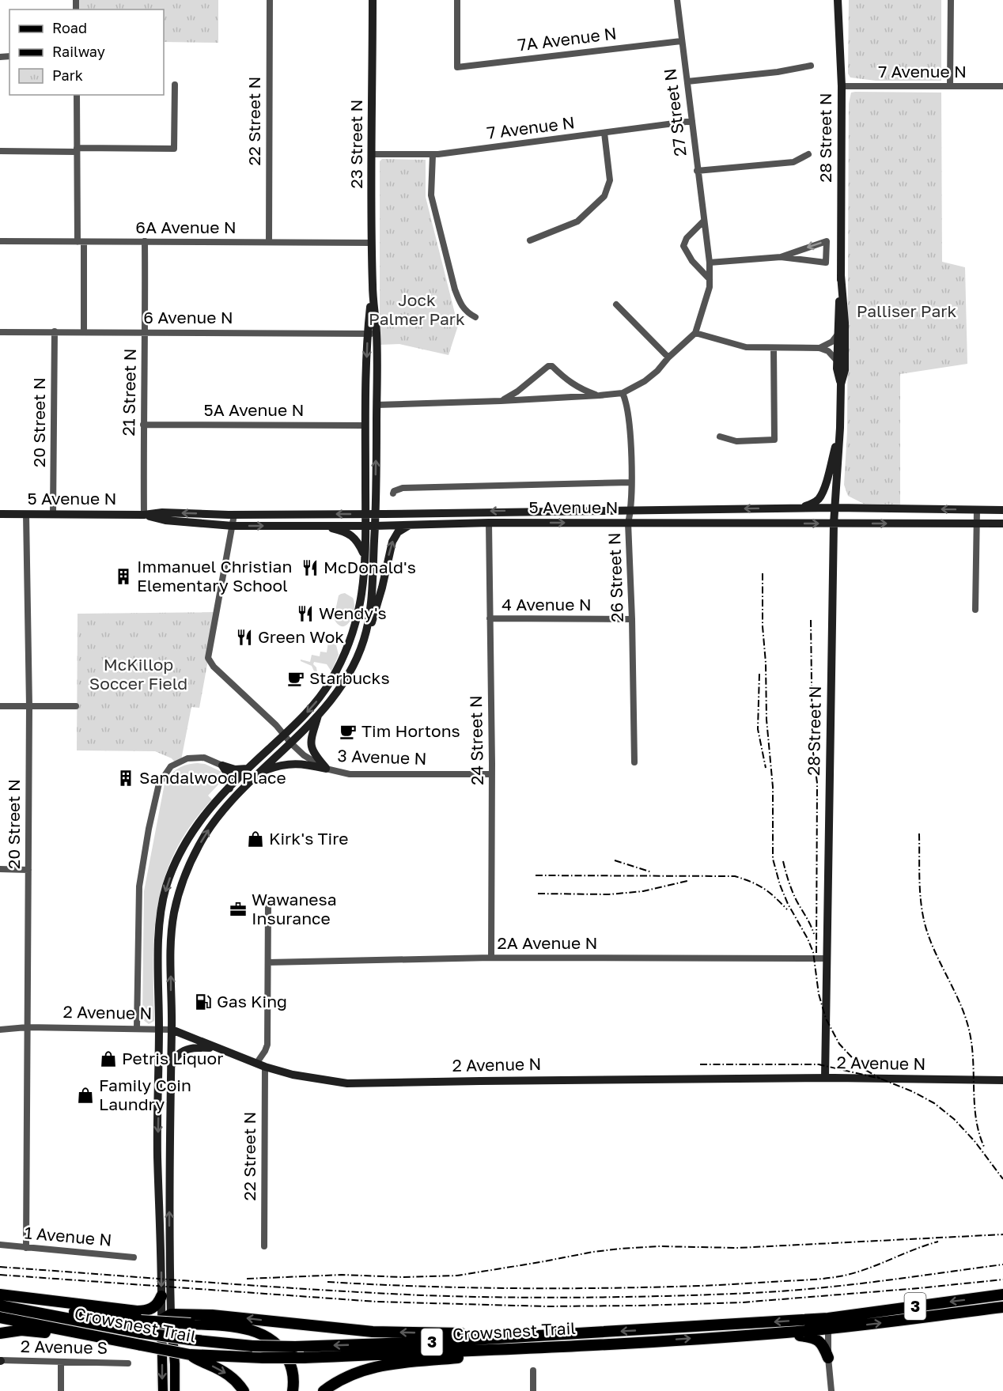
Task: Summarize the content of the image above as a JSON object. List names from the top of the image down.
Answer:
{
  "streets": {
    "highway": ["3", "Crowsnest Trail"],
    "main road": [
      "28 Street N",
      "23 Street N",
      "5 Avenue N",
      "2 Avenue N"
    ],
    "street": [
      "7A Avenue N",
      "7 Avenue N",
      "27 Street N",
      "22 Street N",
      "6A Avenue N",
      "6 Avenue N",
      "21 Street N",
      "5A Avenue N",
      "20 Street N",
      "26 Street N",
      "4 Avenue N",
      "24 Street N",
      "3 Avenue N",
      "2A Avenue N",
      "1 Avenue N",
      "2 Avenue S"
    ]
  },
  "crossings": [
    ["7A Avenue N", "27 Street N"],
    ["7 Avenue N", "27 Street N"],
    ["7 Avenue N", "28 Street N"],
    ["7 Avenue N", "23 Street N"],
    ["22 Street N", "6A Avenue N"],
    ["22 Street N", "2A Avenue N"],
    ["22 Street N", "2 Avenue N"],
    ["28 Street N", "5 Avenue N"],
    ["28 Street N", "2A Avenue N"],
    ["28 Street N", "2 Avenue N"],
    ["23 Street N", "6A Avenue N"],
    ["23 Street N", "6 Avenue N"],
    ["23 Street N", "5A Avenue N"],
    ["23 Street N", "5 Avenue N"],
    ["23 Street N", "3 Avenue N"],
    ["23 Street N", "2 Avenue N"],
    ["6A Avenue N", "21 Street N"],
    ["6 Avenue N", "21 Street N"],
    ["6 Avenue N", "20 Street N"],
    ["21 Street N", "5A Avenue N"],
    ["21 Street N", "5 Avenue N"],
    ["20 Street N", "5 Avenue N"],
    ["20 Street N", "2 Avenue N"],
    ["20 Street N", "1 Avenue N"],
    ["5 Avenue N", "26 Street N"],
    ["5 Avenue N", "24 Street N"],
    ["5 Avenue N", "3 Avenue N"],
    ["26 Street N", "4 Avenue N"],
    ["4 Avenue N", "24 Street N"],
    ["24 Street N", "3 Avenue N"],
    ["24 Street N", "2A Avenue N"]
  ],
  "parks": ["Jock Palmer Park", "Palliser Park", "McKillop Soccer Field"],
  "places": {
    "restaurant": ["McDonald's", "Wendy's", "Green Wok"],
    "building": ["Immanuel Christian Elementary School", "Sandalwood Place"],
    "cafe": ["Starbucks", "Tim Hortons"],
    "shop": ["Kirk's Tire", "Petris Liquor", "Family Coin Laundry"],
    "office": ["Wawanesa Insurance"],
    "fuel station": ["Gas King"]
  },
  "legend": ["Road", "Railway", "Park"]
}
